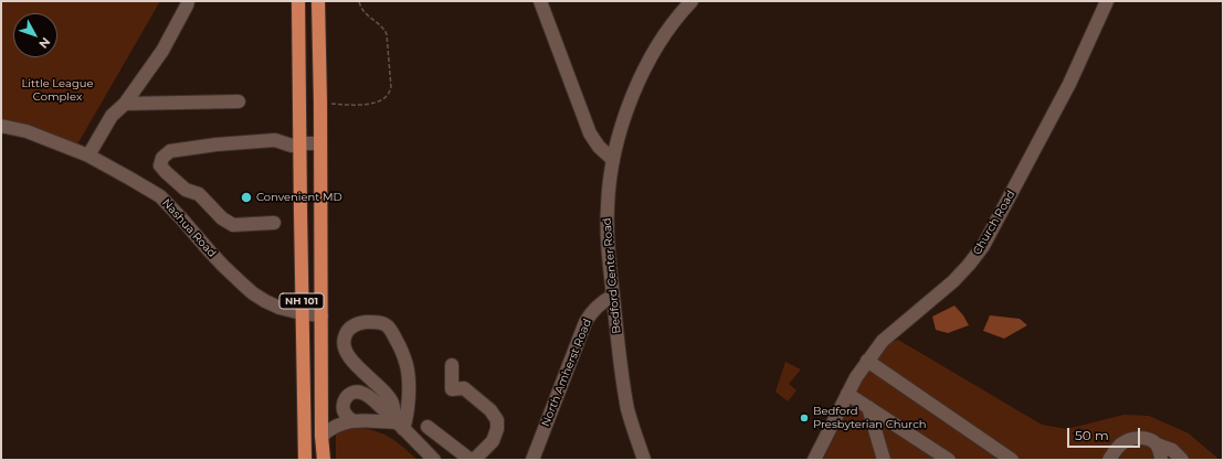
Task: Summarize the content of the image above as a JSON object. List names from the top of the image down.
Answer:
{
  "streets": {
    "highway": ["NH 101"],
    "street": [
      "Church Road",
      "Nashua Road",
      "Bedford Center Road",
      "North Amherst Road"
    ]
  },
  "crossings": [
    ["Nashua Road", "NH 101"],
    ["Bedford Center Road", "North Amherst Road"]
  ],
  "parks": ["Little League Complex"],
  "places": ["Convenient MD", "Bedford Presbyterian Church"],
  "scale_bar": "50 m",
  "north": "bottom right"
}
